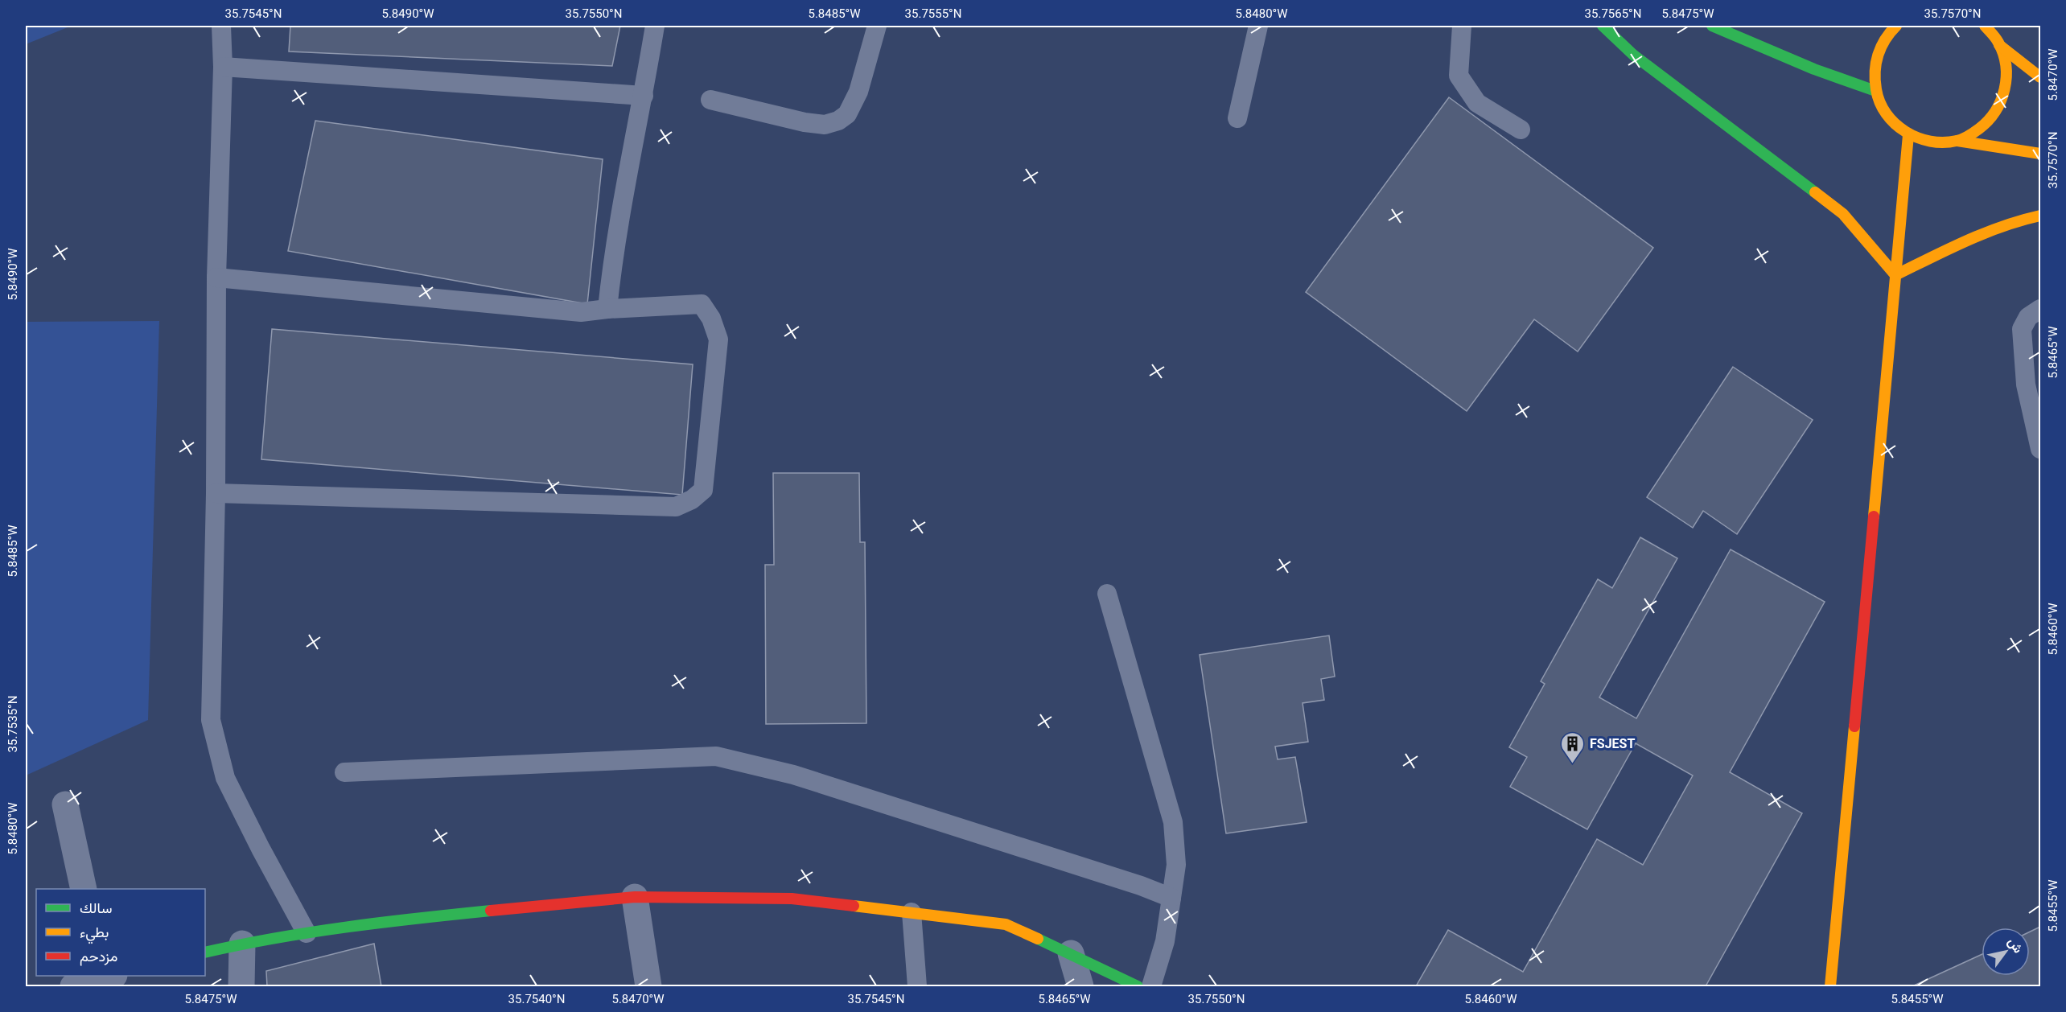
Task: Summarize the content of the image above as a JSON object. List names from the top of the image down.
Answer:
{
  "places": {
    "building": ["FSJEST"]
  },
  "legend": ["سالك", "بطيء", "مزدحم"],
  "north": "top right",
  "coordinates": [
    "35.7545°N",
    "5.8490°W",
    "35.7550°N",
    "5.8485°W",
    "35.7555°N",
    "5.8480°W",
    "35.7565°N",
    "5.8475°W",
    "35.7570°N",
    "5.8470°W",
    "5.8465°W",
    "5.8460°W",
    "35.7535°N",
    "5.8455°W",
    "35.7540°N"
  ]
}
